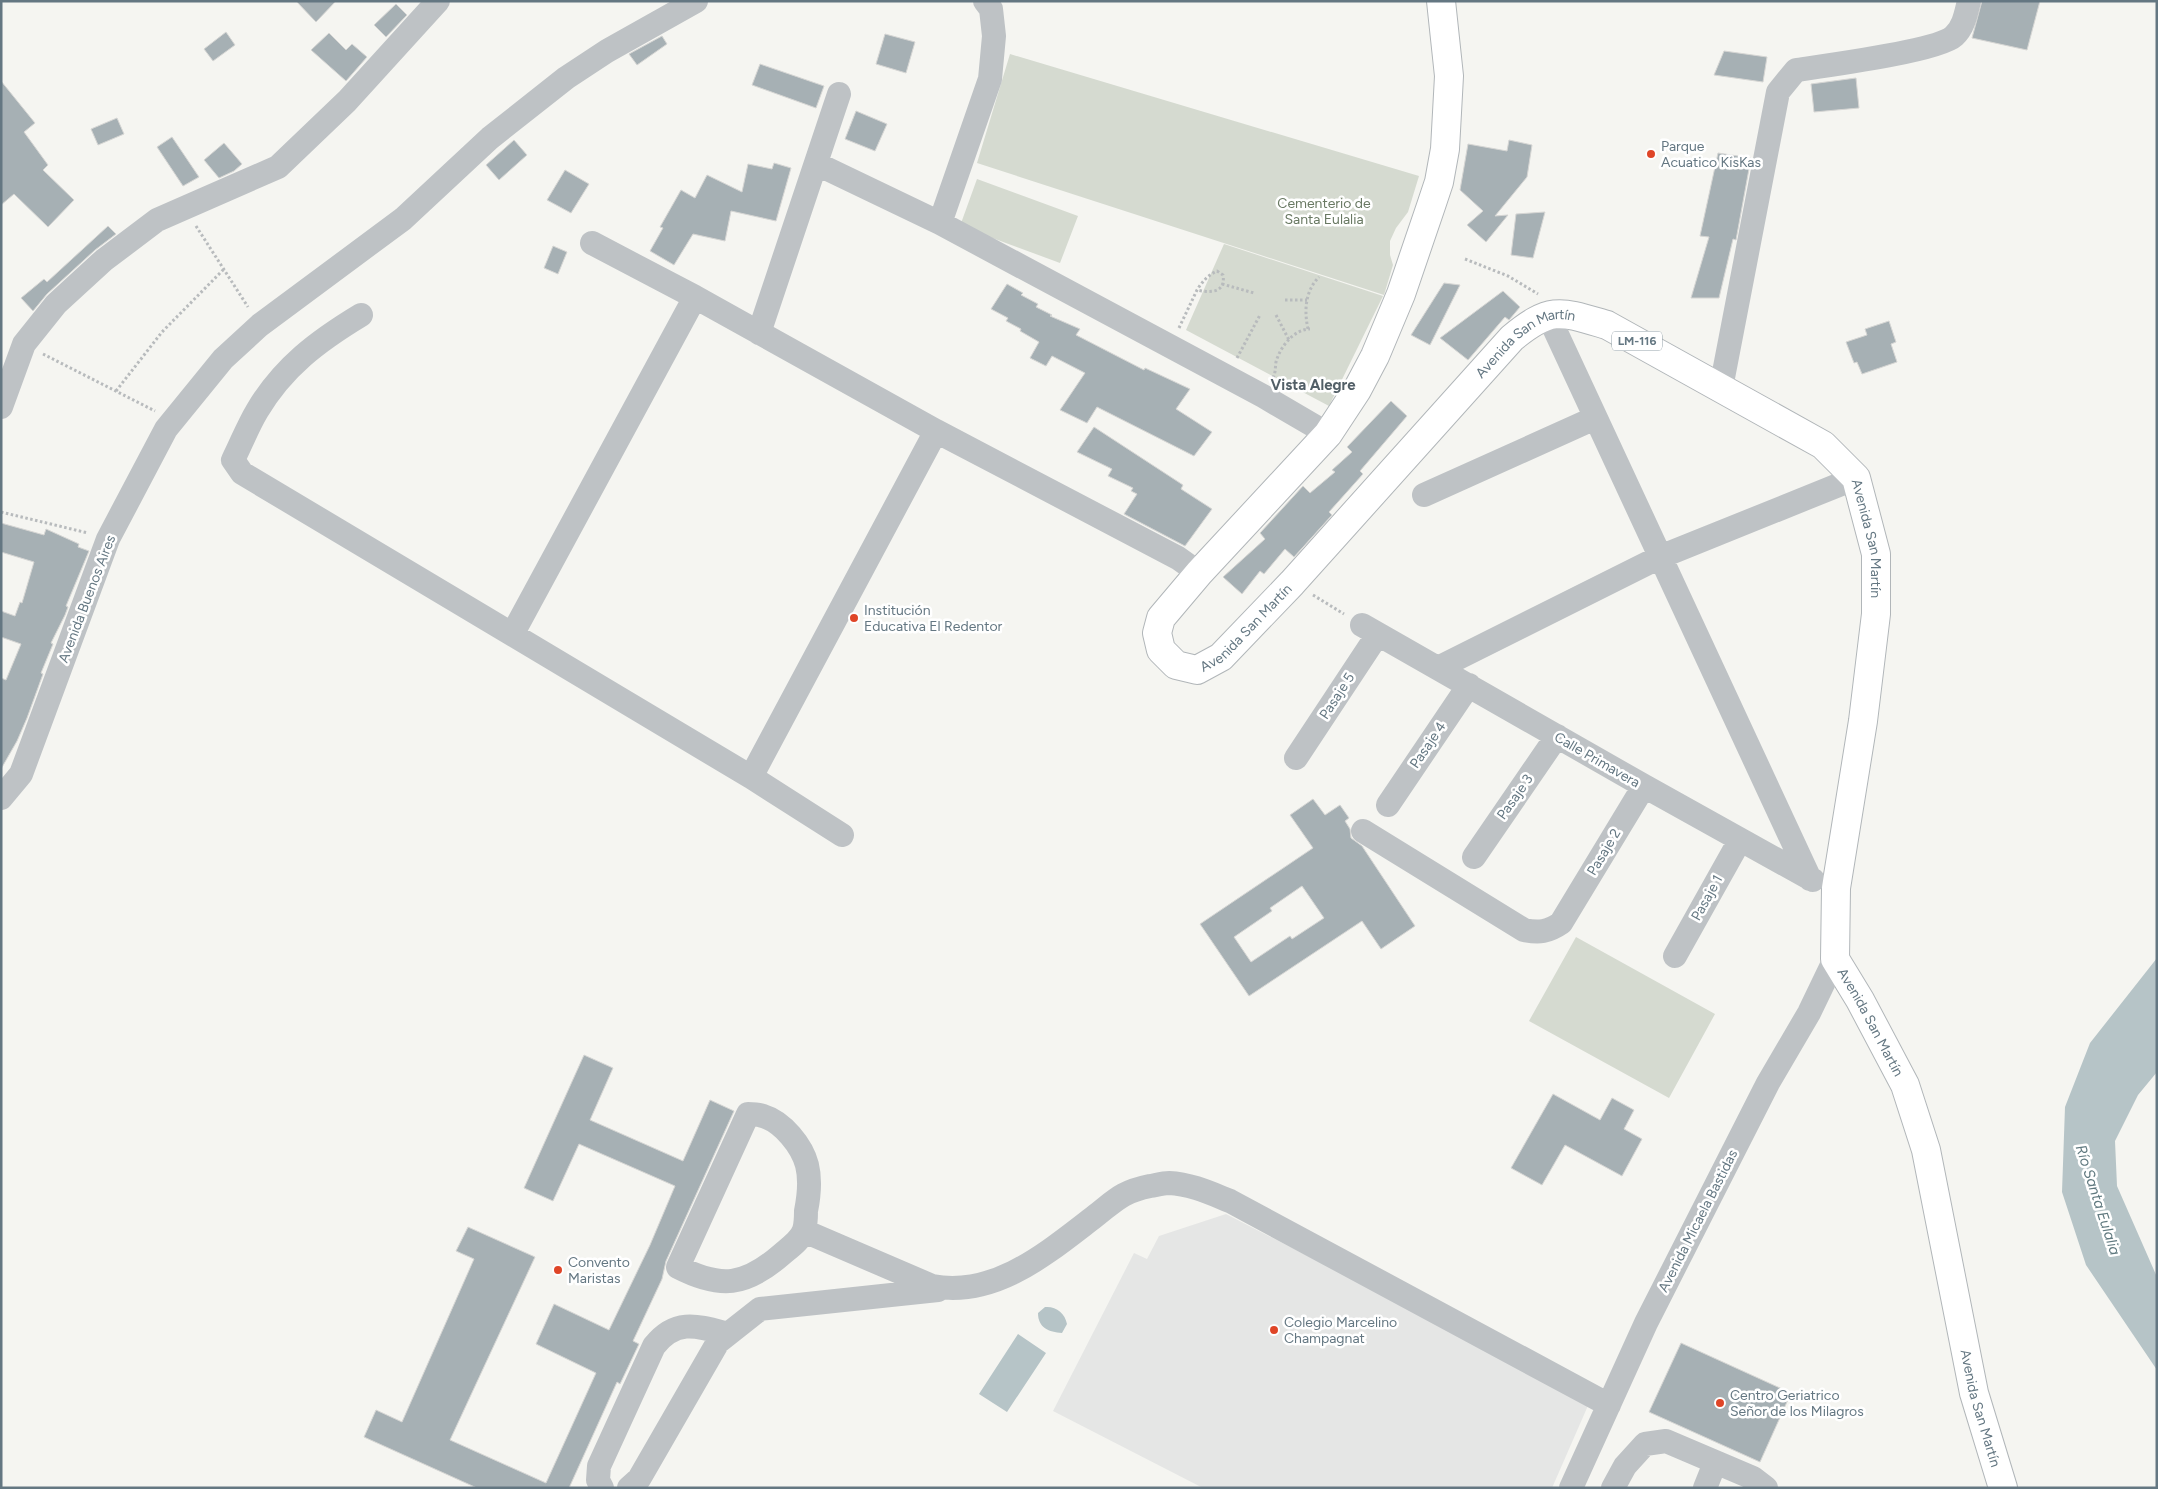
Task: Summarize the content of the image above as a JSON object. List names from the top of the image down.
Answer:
{
  "streets": {
    "main road": ["LM-116", "Avenida San Martín"],
    "street": [
      "Avenida Buenos Aires",
      "Pasaje 5",
      "Pasaje 4",
      "Calle Primavera",
      "Pasaje 3",
      "Pasaje 2",
      "Pasaje 1",
      "Avenida Micaela Bastidas"
    ]
  },
  "crossings": [
    ["Avenida San Martín", "Calle Primavera"],
    ["Avenida San Martín", "Avenida Micaela Bastidas"],
    ["Pasaje 5", "Calle Primavera"],
    ["Pasaje 4", "Calle Primavera"],
    ["Calle Primavera", "Pasaje 3"],
    ["Calle Primavera", "Pasaje 2"],
    ["Calle Primavera", "Pasaje 1"]
  ],
  "districts": ["Vista Alegre"],
  "water": ["Río Santa Eulalia"],
  "parks": ["Cementerio de Santa Eulalia"],
  "places": [
    "Parque Acuatico KisKas",
    "Institución Educativa El Redentor",
    "Convento Maristas",
    "Colegio Marcelino Champagnat",
    "Centro Geriatrico Señor de los Milagros"
  ]
}
